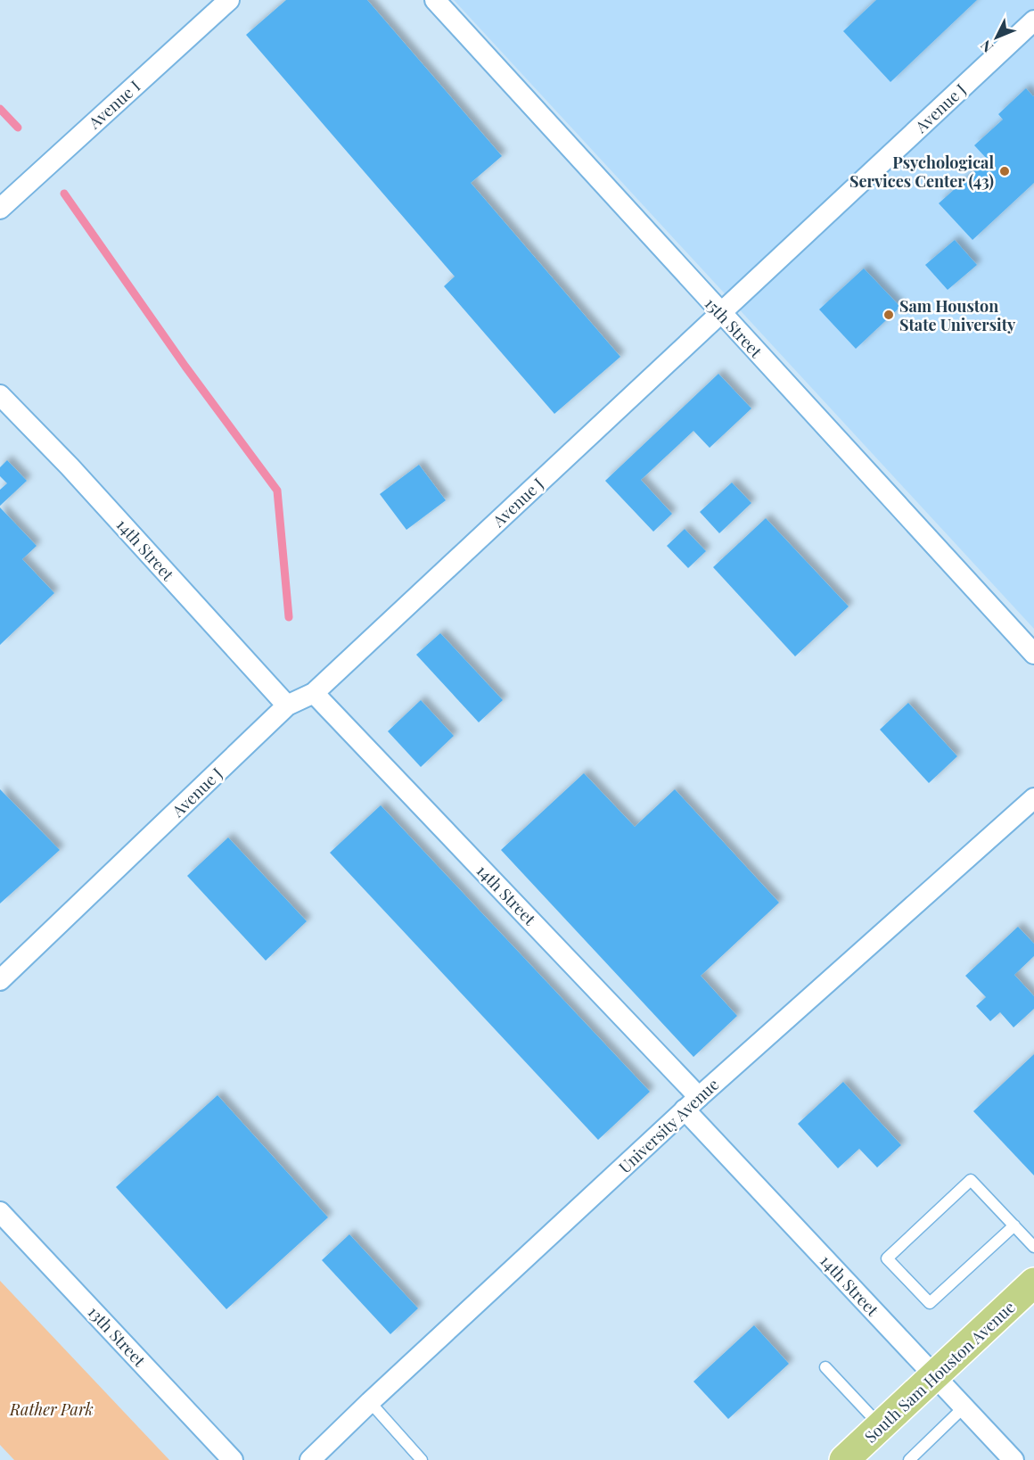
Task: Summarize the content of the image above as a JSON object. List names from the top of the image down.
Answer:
{
  "streets": {
    "main road": ["South Sam Houston Avenue"],
    "street": [
      "Avenue I",
      "Avenue J",
      "15th Street",
      "14th Street",
      "University Avenue",
      "13th Street"
    ]
  },
  "crossings": [
    ["Avenue J", "15th Street"],
    ["Avenue J", "14th Street"],
    ["14th Street", "University Avenue"],
    ["14th Street", "South Sam Houston Avenue"]
  ],
  "parks": ["Rather Park"],
  "places": ["Psychological Services Center (43)", "Sam Houston State University"],
  "north": "bottom left"
}
